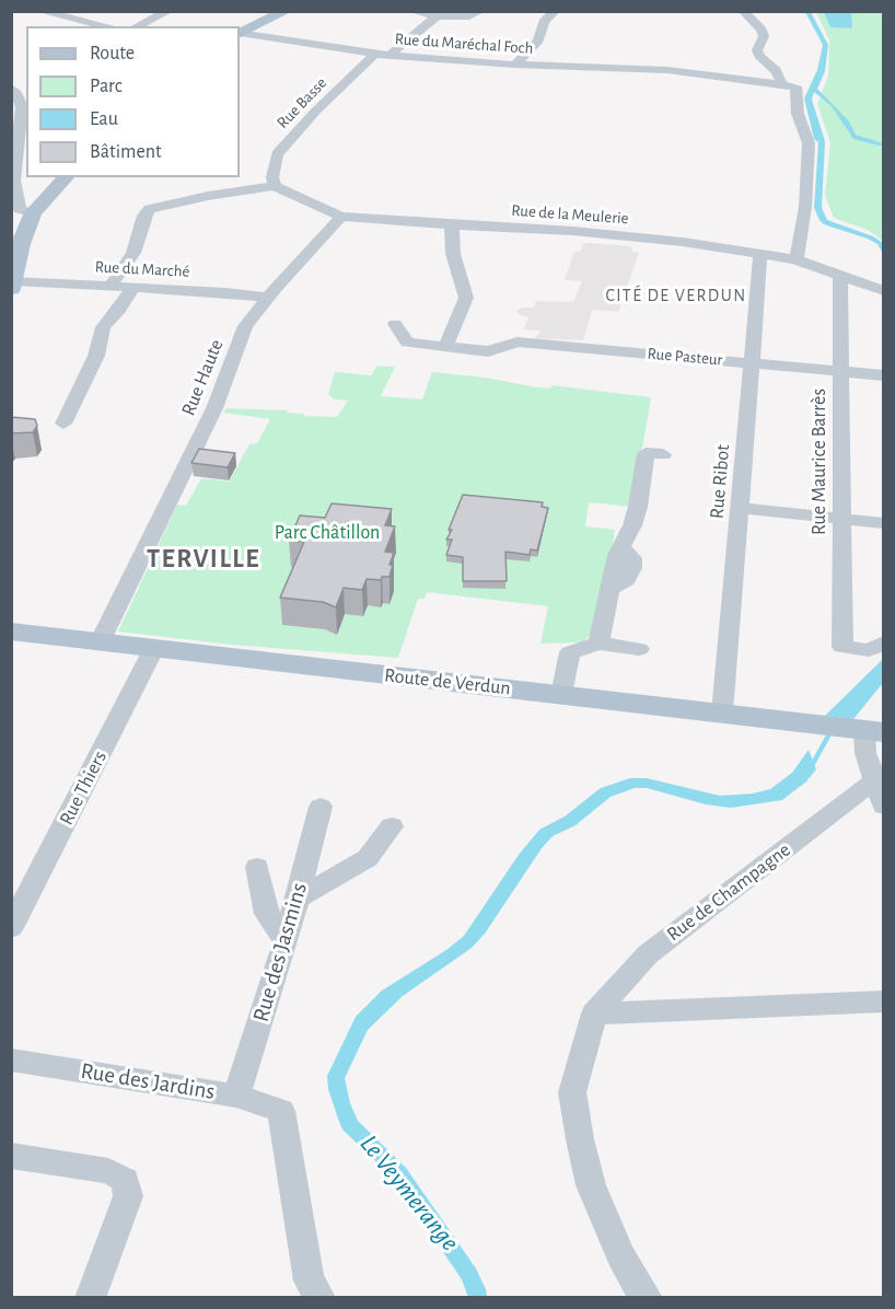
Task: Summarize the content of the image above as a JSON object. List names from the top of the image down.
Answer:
{
  "streets": {
    "main road": ["Route de Verdun"],
    "street": [
      "Rue du Maréchal Foch",
      "Rue Basse",
      "Rue de la Meulerie",
      "Rue du Marché",
      "Rue Pasteur",
      "Rue Haute",
      "Rue Maurice Barrès",
      "Rue Ribot",
      "Rue Thiers",
      "Rue de Champagne",
      "Rue des Jasmins",
      "Rue des Jardins"
    ]
  },
  "crossings": [
    ["Rue du Maréchal Foch", "Rue Basse"],
    ["Rue de la Meulerie", "Rue Haute"],
    ["Rue de la Meulerie", "Rue Maurice Barrès"],
    ["Rue de la Meulerie", "Rue Ribot"],
    ["Rue du Marché", "Rue Haute"],
    ["Rue Pasteur", "Rue Maurice Barrès"],
    ["Rue Pasteur", "Rue Ribot"],
    ["Rue Haute", "Route de Verdun"],
    ["Rue Ribot", "Route de Verdun"],
    ["Route de Verdun", "Rue Thiers"],
    ["Rue des Jasmins", "Rue des Jardins"]
  ],
  "districts": ["CITÉ DE VERDUN", "TERVILLE"],
  "water": ["Le Veymerange"],
  "parks": ["Parc Châtillon"],
  "legend": [
    "Route",
    "Parc",
    "Eau",
    "Bâtiment"
  ]
}
